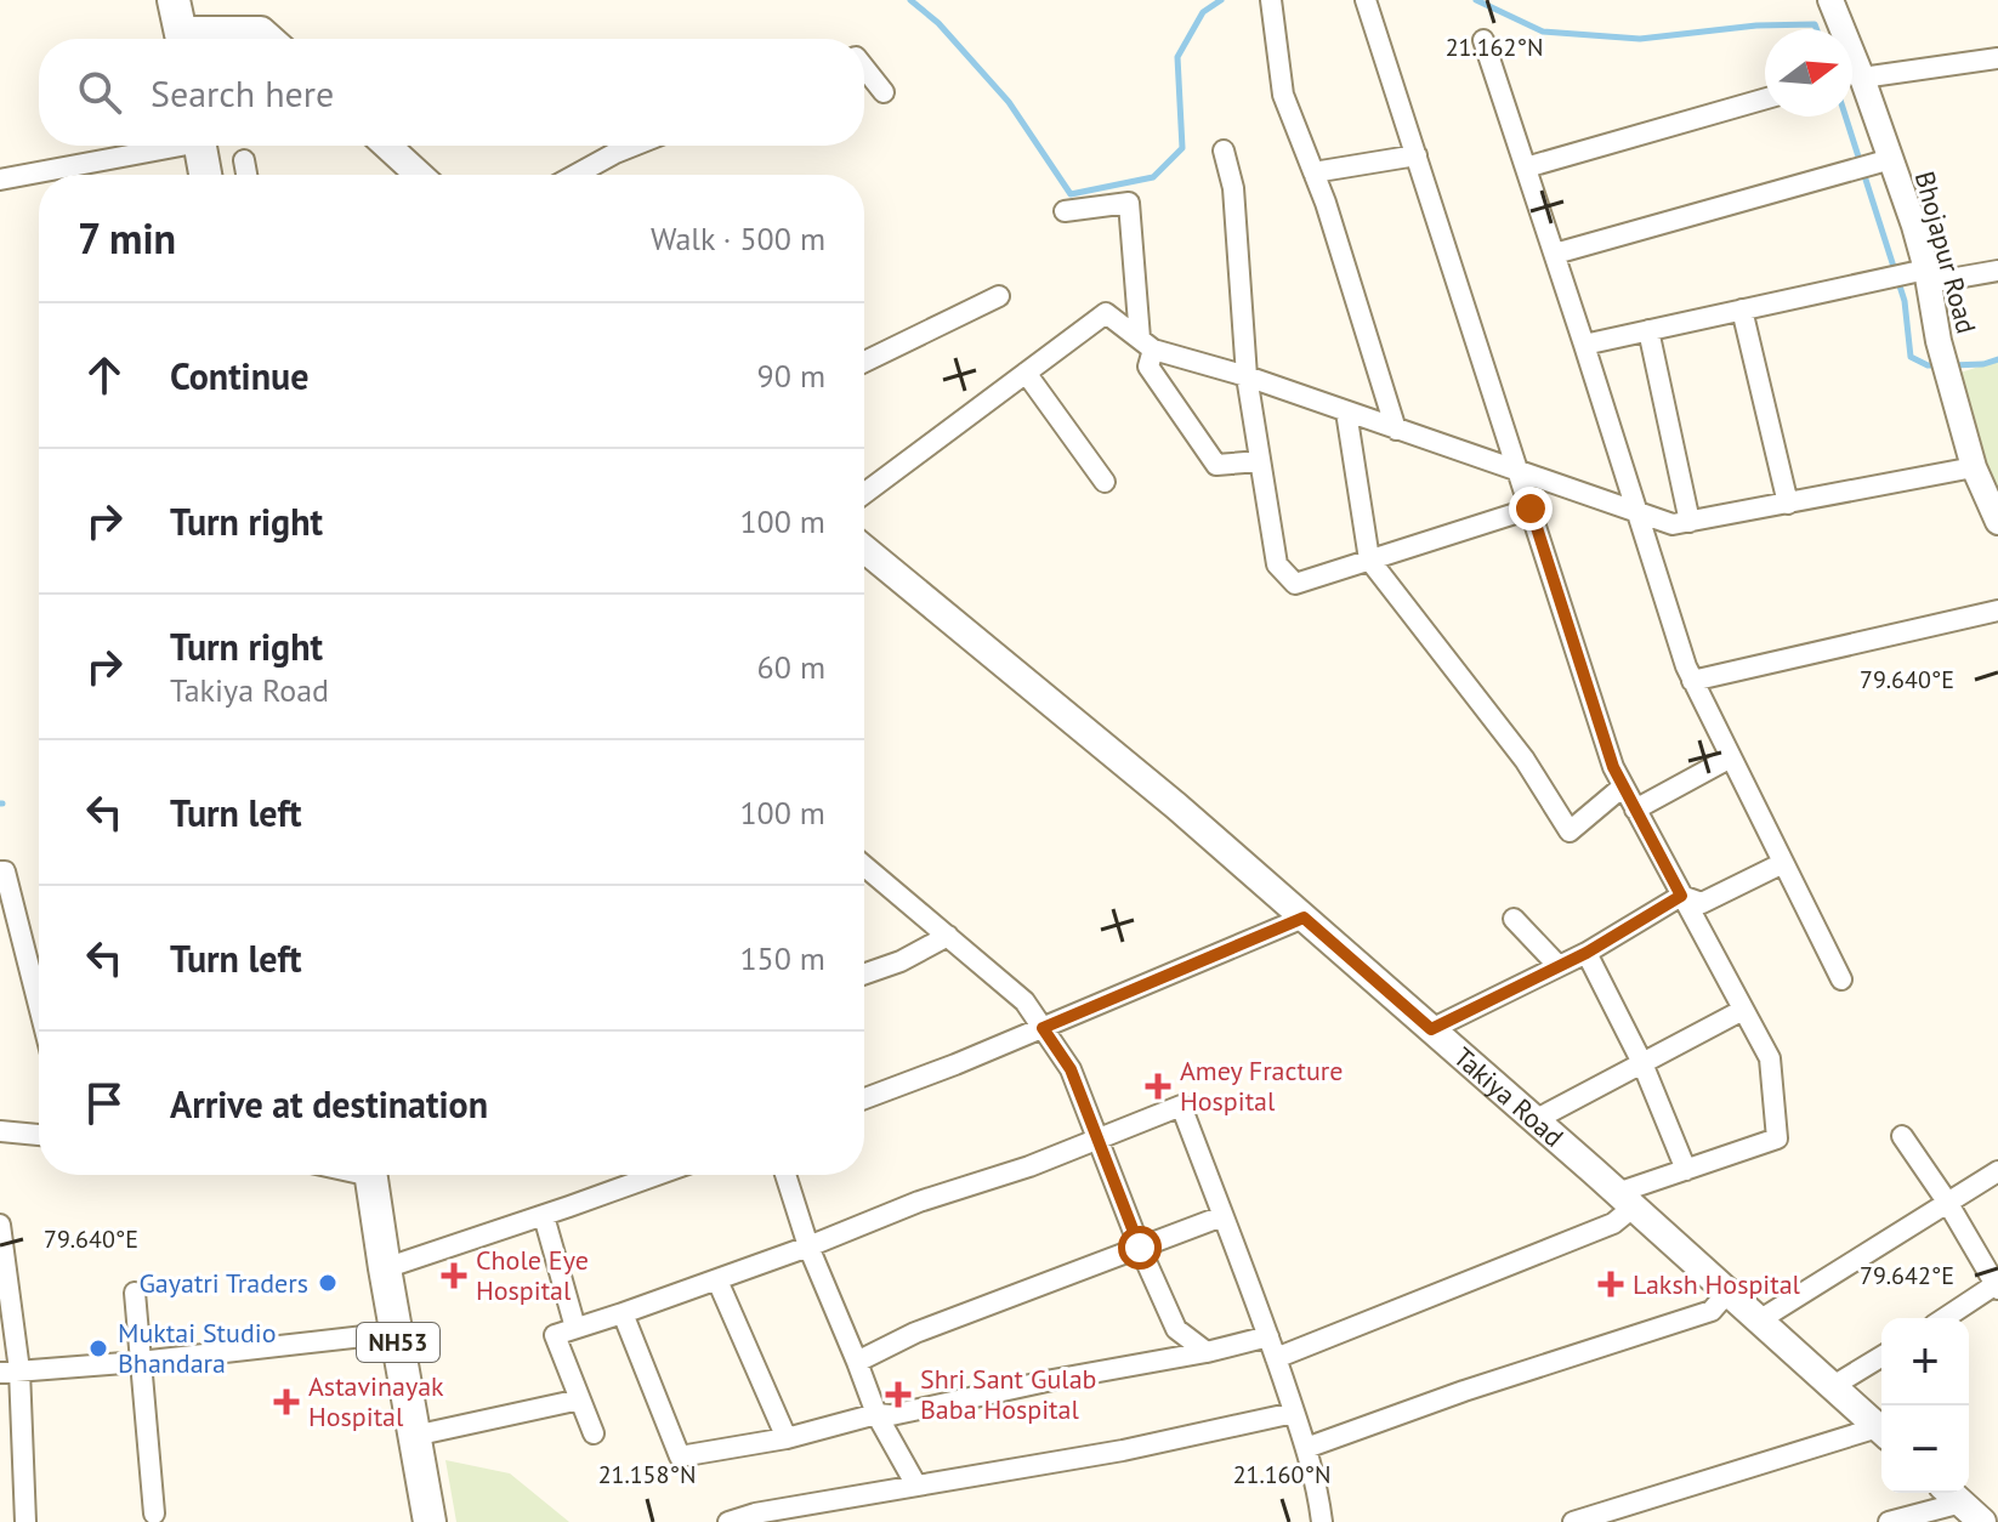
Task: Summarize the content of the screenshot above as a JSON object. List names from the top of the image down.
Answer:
{
  "streets": {
    "highway": ["NH53"],
    "main road": ["Takiya Road"],
    "street": ["Bhojapur Road"]
  },
  "places": {
    "health": [
      "Amey Fracture Hospital",
      "Chole Eye Hospital",
      "Laksh Hospital",
      "Shri Sant Gulab Baba Hospital",
      "Astavinayak Hospital"
    ],
    "other": ["Gayatri Traders", "Muktai Studio Bhandara"]
  },
  "north": "right",
  "page": {
    "search": "Search here",
    "heading": ["7 min", "Walk · 500 m"],
    "list": [
      ["Continue", "90 m"],
      ["Turn right", "100 m"],
      ["Turn right", "Takiya Road", "60 m"],
      ["Turn left", "100 m"],
      ["Turn left", "150 m"],
      "Arrive at destination"
    ],
    "map_buttons": ["+", "−"]
  },
  "coordinates": [
    "21.162°N",
    "79.640°E",
    "79.642°E",
    "21.158°N",
    "21.160°N"
  ]
}
